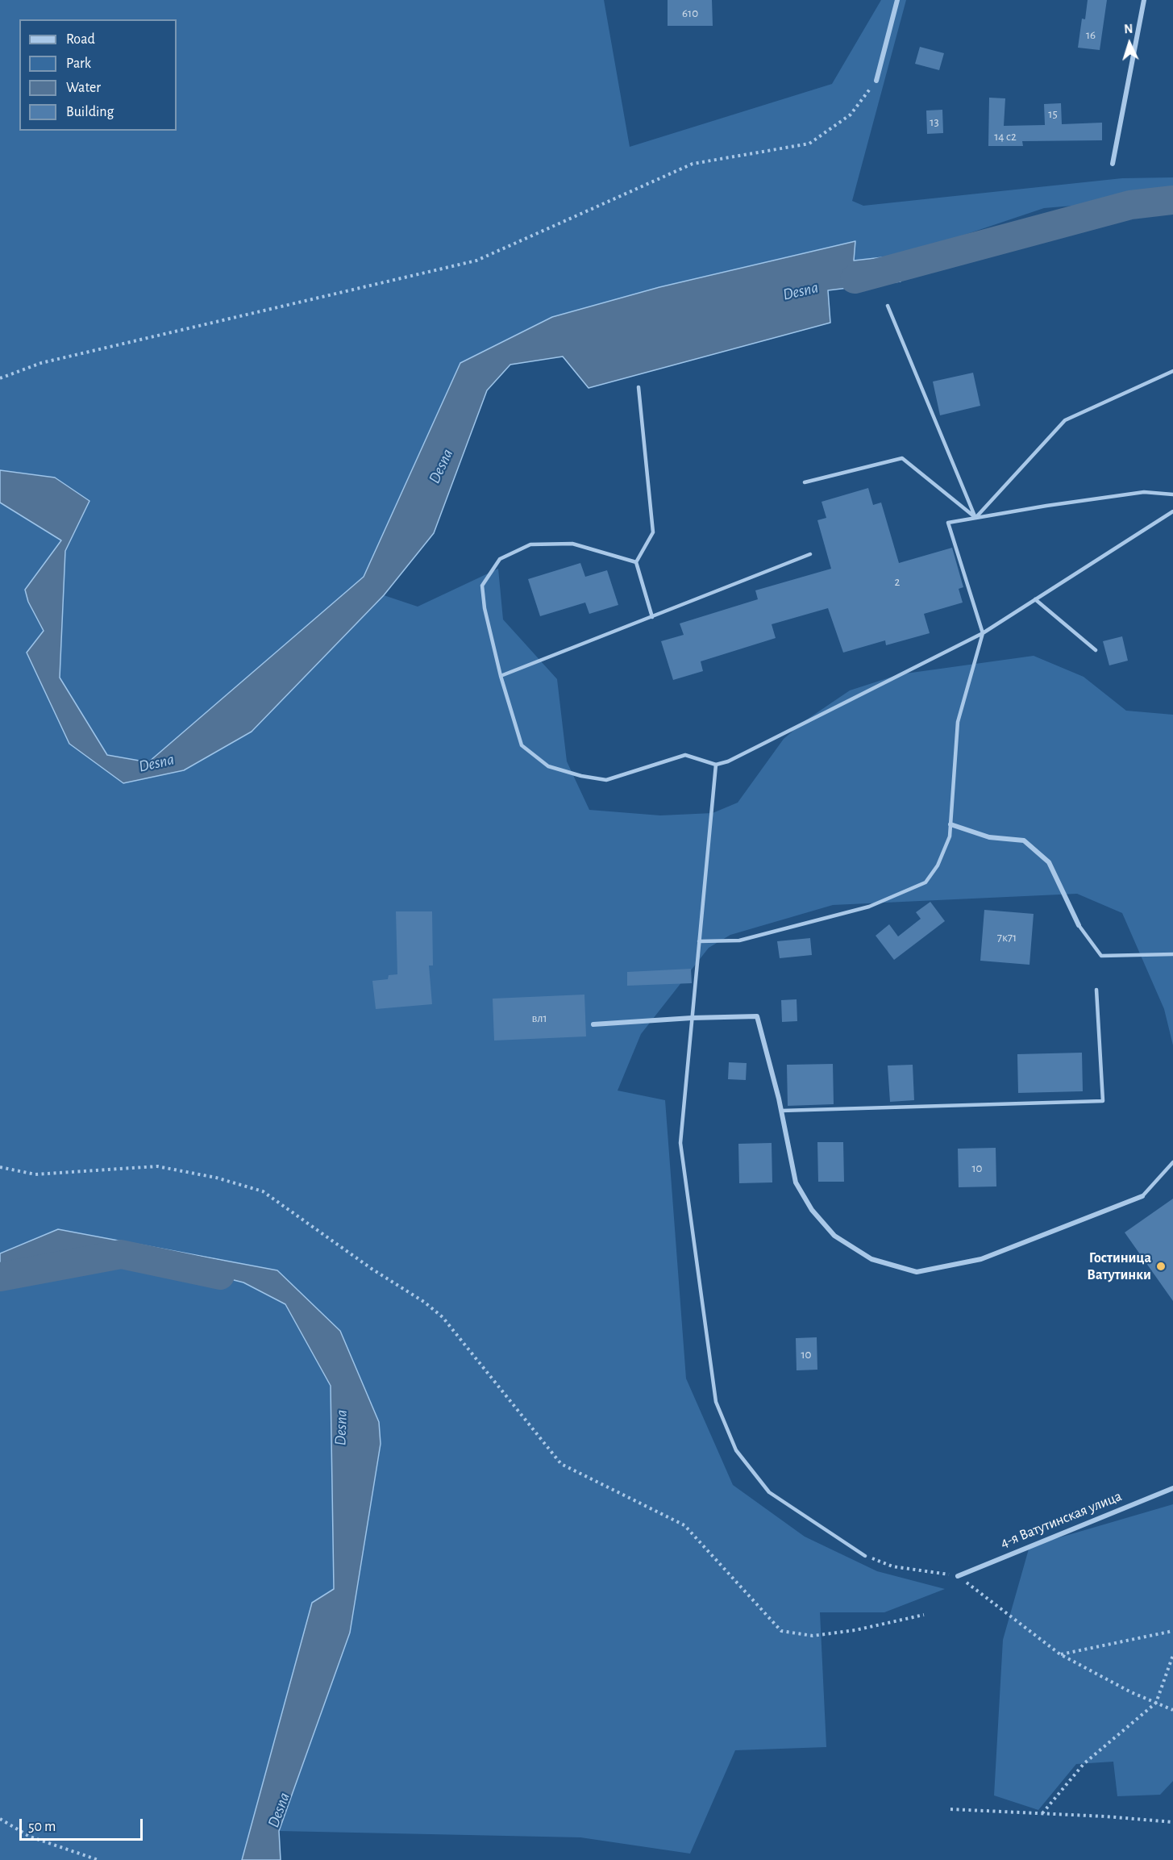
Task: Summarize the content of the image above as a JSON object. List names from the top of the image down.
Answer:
{
  "streets": {
    "street": ["4-я Ватутинская улица"]
  },
  "water": ["Desna"],
  "places": ["Гостиница Ватутинки"],
  "house_numbers": [
    "610",
    "16",
    "15",
    "13",
    "14 с2",
    "2",
    "7к71",
    "вл1",
    "10",
    "10"
  ],
  "legend": [
    "Road",
    "Park",
    "Water",
    "Building"
  ],
  "scale_bar": "50 m",
  "north": "top"
}
